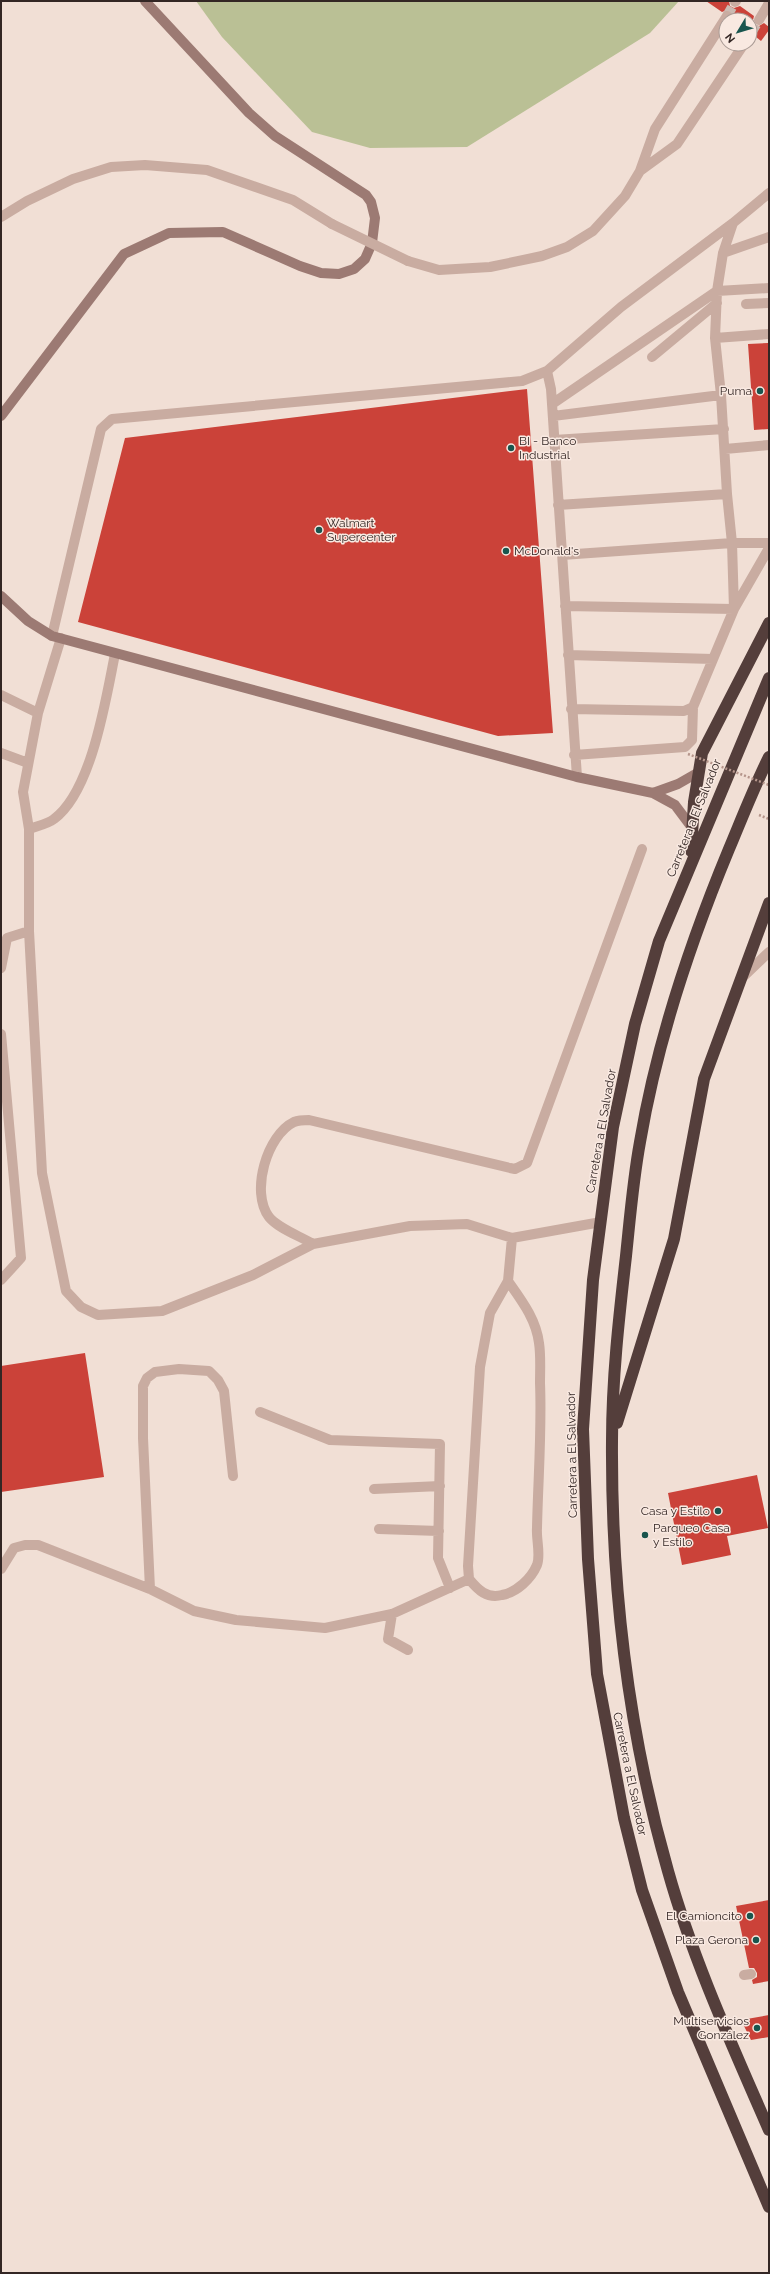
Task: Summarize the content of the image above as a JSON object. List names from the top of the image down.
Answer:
{
  "streets": {
    "highway": ["Carretera a El Salvador"]
  },
  "places": [
    "Puma",
    "BI - Banco Industrial",
    "Walmart Supercenter",
    "McDonald's",
    "Casa y Estilo",
    "Parqueo Casa y Estilo",
    "El Camioncito",
    "Plaza Gerona",
    "Multiservicios González"
  ],
  "north": "bottom left"
}
